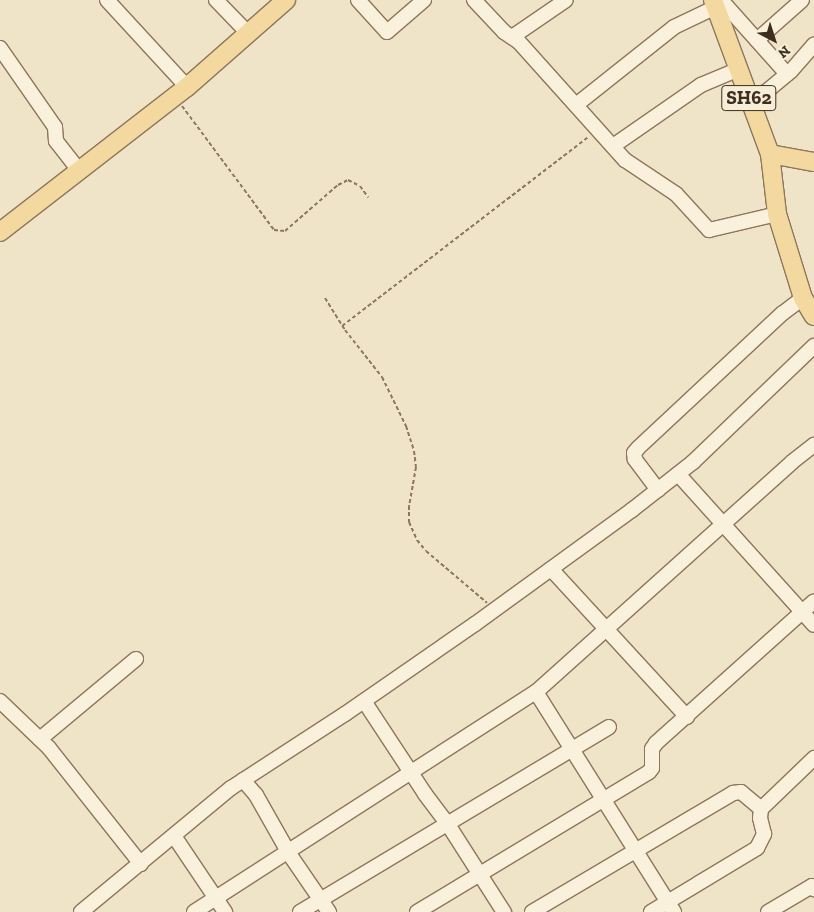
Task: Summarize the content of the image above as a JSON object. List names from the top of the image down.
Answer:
{
  "streets": {
    "main road": ["SH62"]
  },
  "north": "bottom right"
}
